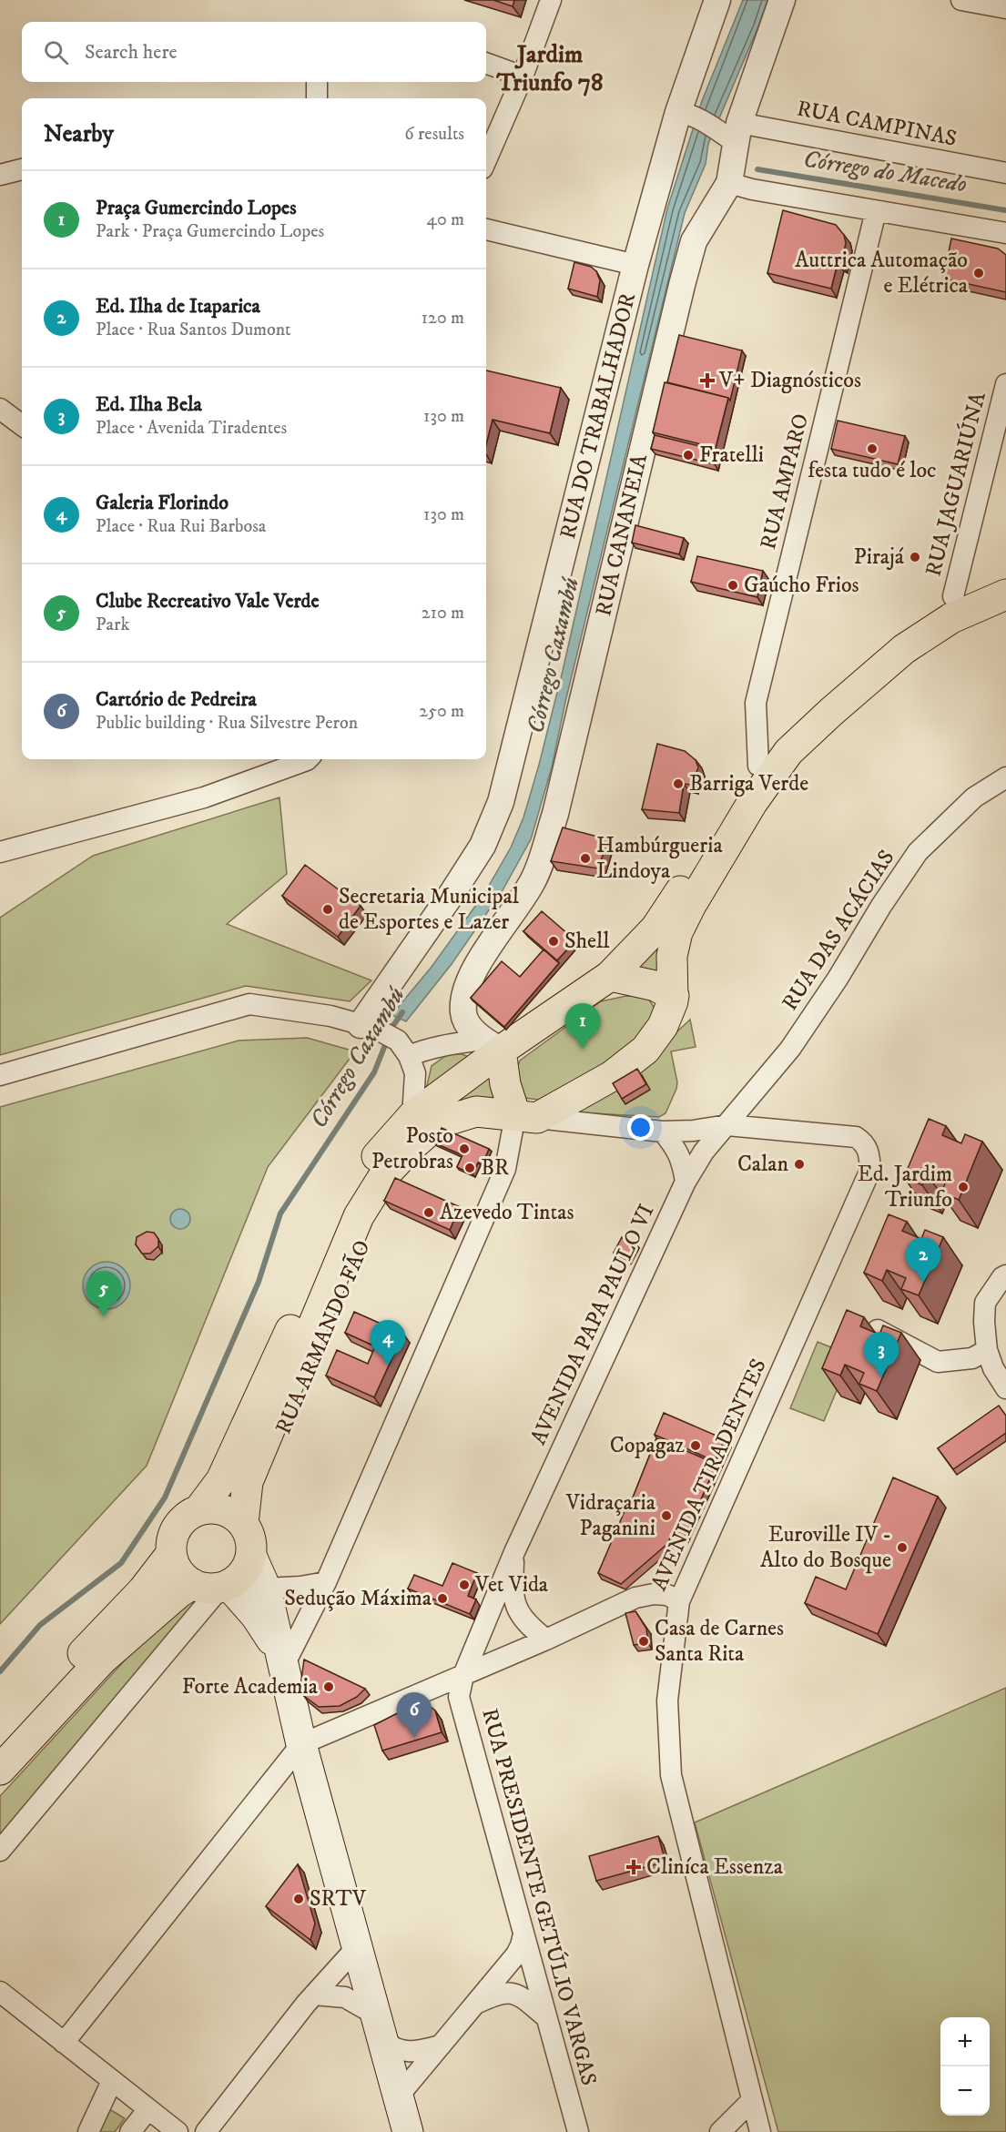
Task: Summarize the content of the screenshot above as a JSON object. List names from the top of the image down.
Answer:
{
  "streets": {
    "street": [
      "RUA CAMPINAS",
      "RUA DO TRABALHADOR",
      "RUA AMPARO",
      "RUA JAGUARIÚNA",
      "RUA CANANEIA",
      "RUA DAS ACÁCIAS",
      "AVENIDA PAPA PAULO VI",
      "AVENIDA TIRADENTES",
      "RUA PRESIDENTE GETÚLIO VARGAS"
    ]
  },
  "crossings": [
    ["RUA CAMPINAS", "RUA CANANEIA"],
    ["RUA DAS ACÁCIAS", "AVENIDA PAPA PAULO VI"],
    ["RUA DAS ACÁCIAS", "AVENIDA TIRADENTES"],
    ["AVENIDA PAPA PAULO VI", "AVENIDA TIRADENTES"],
    ["AVENIDA PAPA PAULO VI", "RUA PRESIDENTE GETÚLIO VARGAS"]
  ],
  "districts": ["Jardim Triunfo 78"],
  "water": ["Córrego do Macedo", "Córrego Caxambú"],
  "places": {
    "other": [
      "Auttrica Automação e Elétrica",
      "festa tudo é loc",
      "Fratelli",
      "Pirajá",
      "Gaúcho Frios",
      "Barriga Verde",
      "Hambúrgueria Lindoya",
      "Secretaria Municipal de Esportes e Lazer",
      "Shell",
      "Posto Petrobras",
      "Calan",
      "BR",
      "Ed. Jardim Triunfo",
      "Azevedo Tintas",
      "Copagaz",
      "Vidraçaria Paganini",
      "Euroville IV - Alto do Bosque",
      "Vet Vida",
      "Sedução Máxima",
      "Casa de Carnes Santa Rita",
      "Forte Academia",
      "SRTV"
    ],
    "health": ["V+ Diagnósticos", "Cliníca Essenza"]
  },
  "page": {
    "search": "Search here",
    "heading": ["Nearby", "6 results"],
    "list": [
      {
        "mark": "1",
        "name": "Praça Gumercindo Lopes",
        "note": "Park · Praça Gumercindo Lopes",
        "value": "40 m"
      },
      {
        "mark": "2",
        "name": "Ed. Ilha de Itaparica",
        "note": "Place · Rua Santos Dumont",
        "value": "120 m"
      },
      {
        "mark": "3",
        "name": "Ed. Ilha Bela",
        "note": "Place · Avenida Tiradentes",
        "value": "130 m"
      },
      {
        "mark": "4",
        "name": "Galeria Florindo",
        "note": "Place · Rua Rui Barbosa",
        "value": "130 m"
      },
      {
        "mark": "5",
        "name": "Clube Recreativo Vale Verde",
        "note": "Park",
        "value": "210 m"
      },
      {
        "mark": "6",
        "name": "Cartório de Pedreira",
        "note": "Public building · Rua Silvestre Peron",
        "value": "250 m"
      }
    ],
    "pins": [
      "1",
      "2",
      "5",
      "4",
      "3",
      "6"
    ],
    "map_buttons": ["+", "−"]
  }
}
